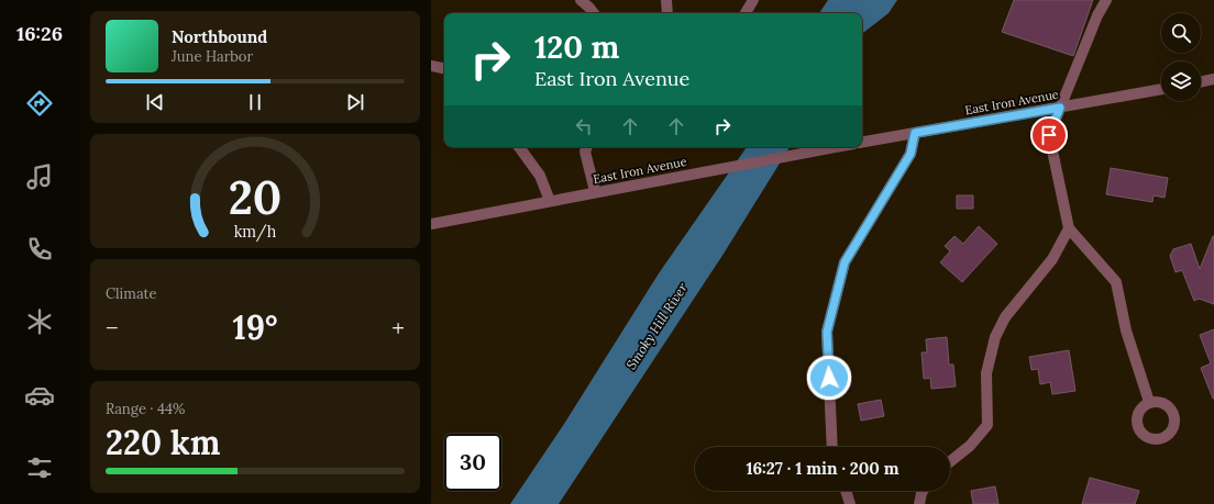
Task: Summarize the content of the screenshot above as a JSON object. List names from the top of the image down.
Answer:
{
  "streets": {
    "street": ["East Iron Avenue"]
  },
  "water": ["Smoky Hill River"],
  "page": {
    "tabs": "16:26",
    "turn": ["120 m", "East Iron Avenue"],
    "song": ["Northbound", "June Harbor"],
    "tile": [
      "Climate",
      ["Range · 44%", "220 km"]
    ],
    "heat": ["−", "19°", "+"],
    "limit": "30",
    "trip": "16:27 · 1 min · 200 m",
    "gauge": ["20", "km/h"]
  }
}
